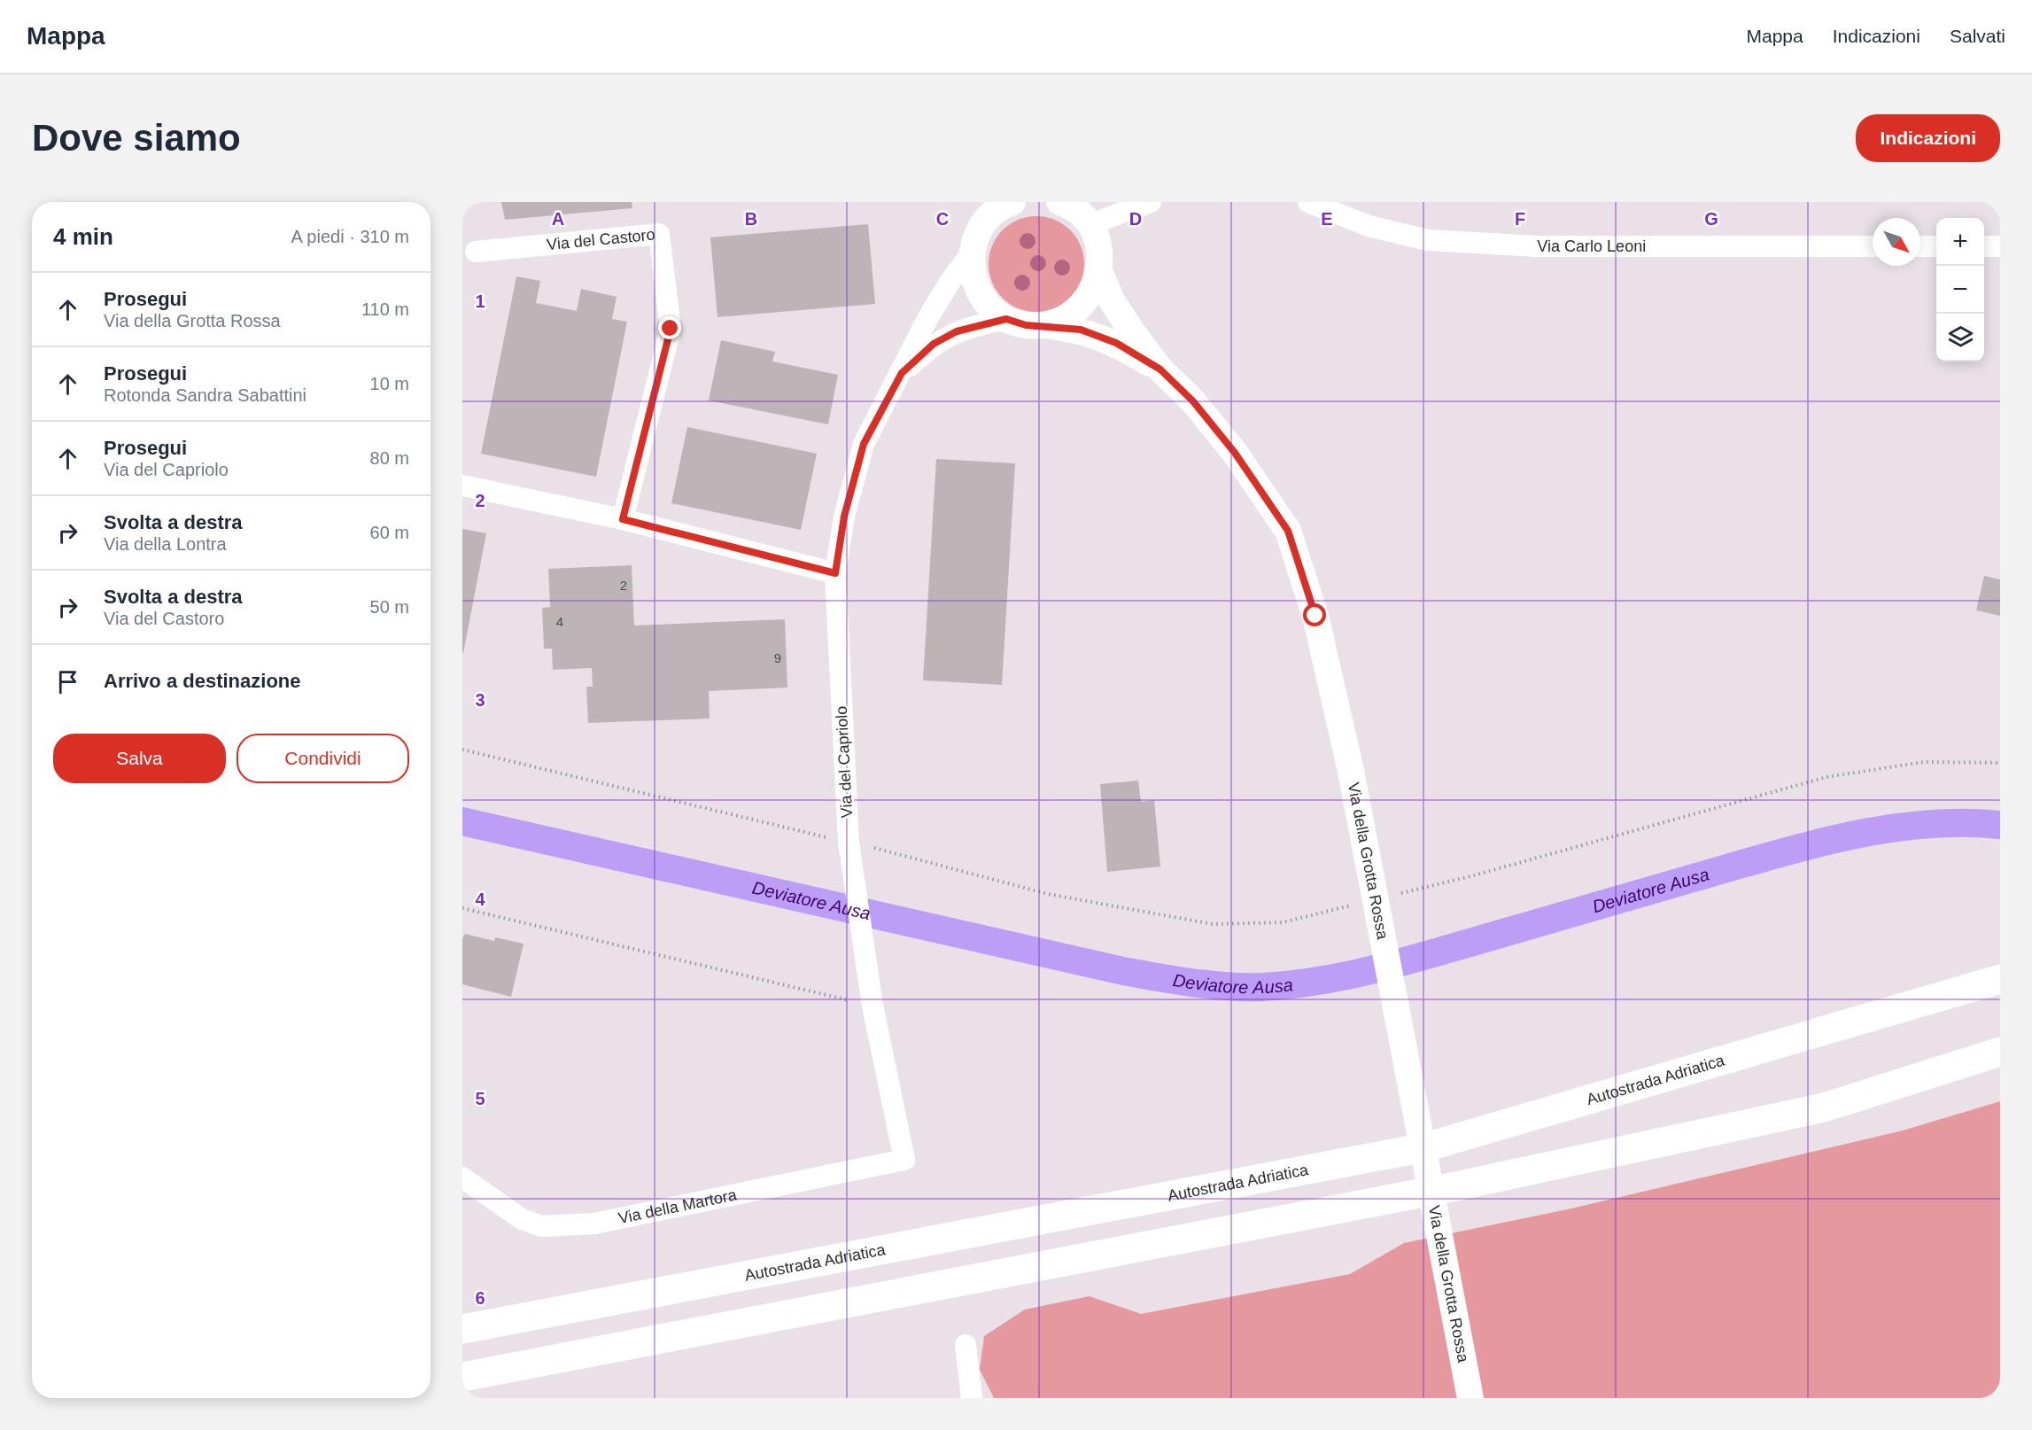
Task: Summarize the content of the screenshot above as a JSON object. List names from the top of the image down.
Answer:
{
  "streets": {
    "highway": ["Autostrada Adriatica"],
    "street": [
      "Via del Castoro",
      "Via Carlo Leoni",
      "Via del Capriolo",
      "Via della Grotta Rossa",
      "Via della Martora"
    ]
  },
  "crossings": [
    ["Via del Capriolo", "Via della Grotta Rossa"],
    ["Via del Capriolo", "Via della Martora"]
  ],
  "water": ["Deviatore Ausa"],
  "house_numbers": ["2", "4", "9"],
  "north": "bottom right",
  "page": {
    "header": "Mappa",
    "nav": ["Mappa", "Indicazioni", "Salvati"],
    "buttons": [
      "Indicazioni",
      ["Salva", "Condividi"]
    ],
    "title": "Dove siamo",
    "heading": ["4 min", "A piedi · 310 m"],
    "map_buttons": ["+", "−"],
    "list": [
      ["Prosegui", "Via della Grotta Rossa", "110 m"],
      ["Prosegui", "Rotonda Sandra Sabattini", "10 m"],
      ["Prosegui", "Via del Capriolo", "80 m"],
      ["Svolta a destra", "Via della Lontra", "60 m"],
      ["Svolta a destra", "Via del Castoro", "50 m"],
      "Arrivo a destinazione"
    ]
  },
  "grid": {
    "columns": [
      "A",
      "B",
      "C",
      "D",
      "E",
      "F",
      "G"
    ],
    "rows": [
      "1",
      "2",
      "3",
      "4",
      "5",
      "6"
    ]
  }
}
